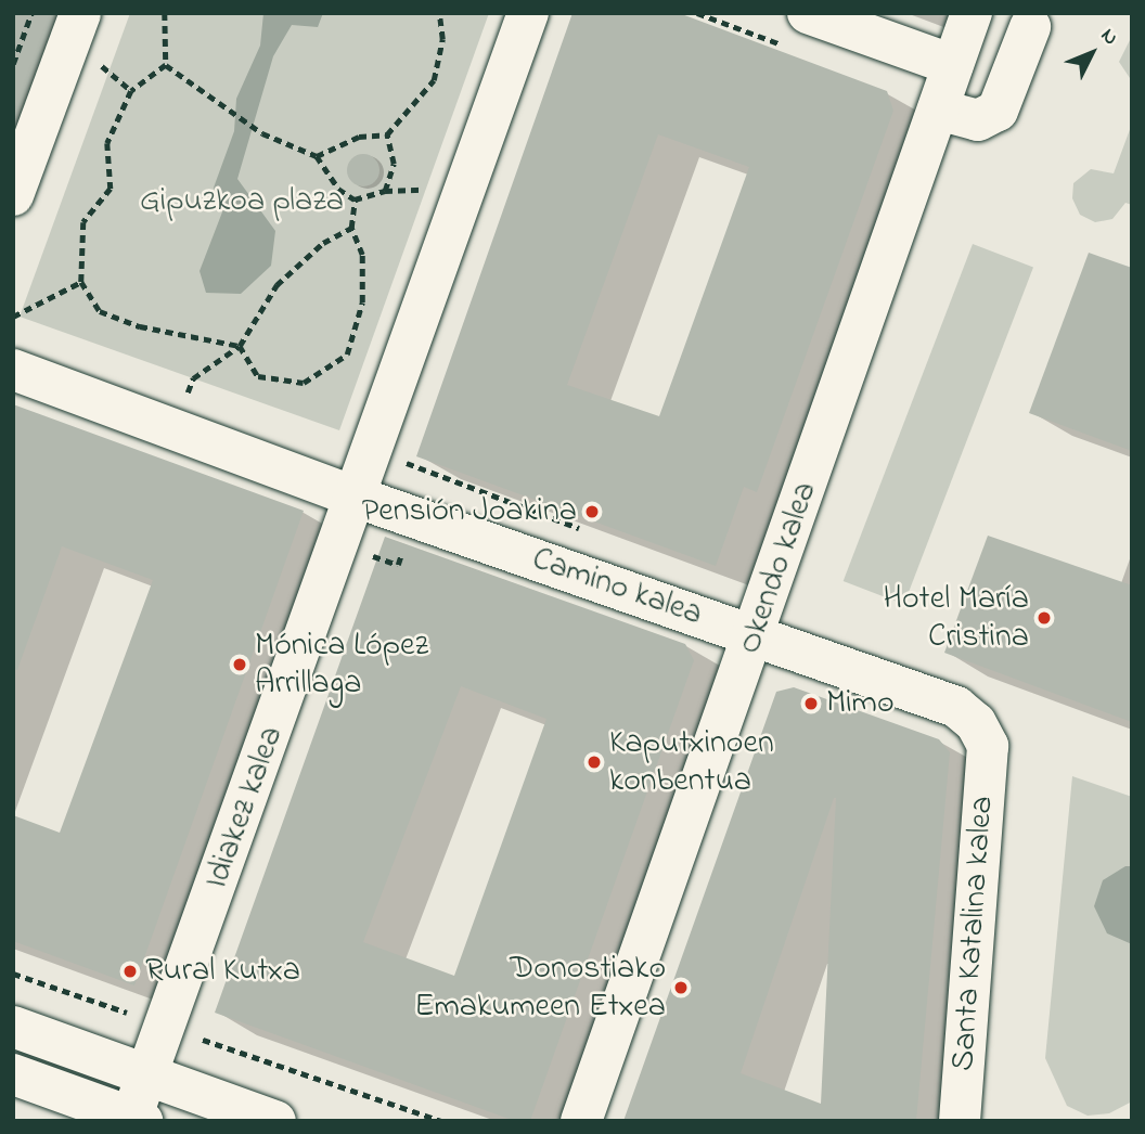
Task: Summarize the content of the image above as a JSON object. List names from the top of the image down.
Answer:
{
  "streets": {
    "street": [
      "Okendo kalea",
      "Camino kalea",
      "Idiakez kalea",
      "Santa Katalina kalea"
    ]
  },
  "crossings": [
    ["Okendo kalea", "Camino kalea"],
    ["Camino kalea", "Idiakez kalea"],
    ["Camino kalea", "Santa Katalina kalea"]
  ],
  "parks": ["Gipuzkoa plaza"],
  "places": [
    "Pensión Joakina",
    "Hotel María Cristina",
    "Mónica López Arrillaga",
    "Mimo",
    "Kaputxinoen konbentua",
    "Rural Kutxa",
    "Donostiako Emakumeen Etxea"
  ],
  "north": "top right"
}
